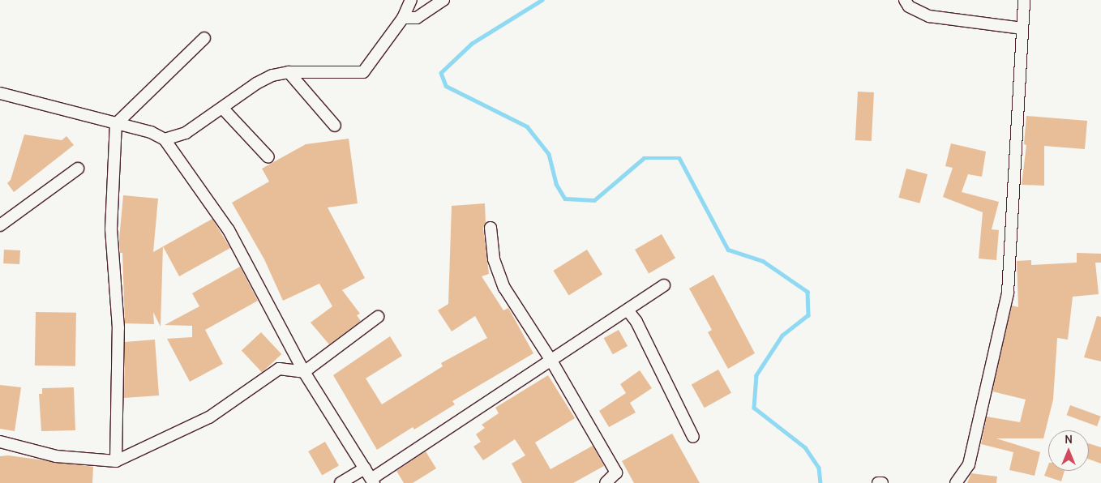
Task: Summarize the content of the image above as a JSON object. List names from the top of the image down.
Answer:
{
  "north": "top"
}
